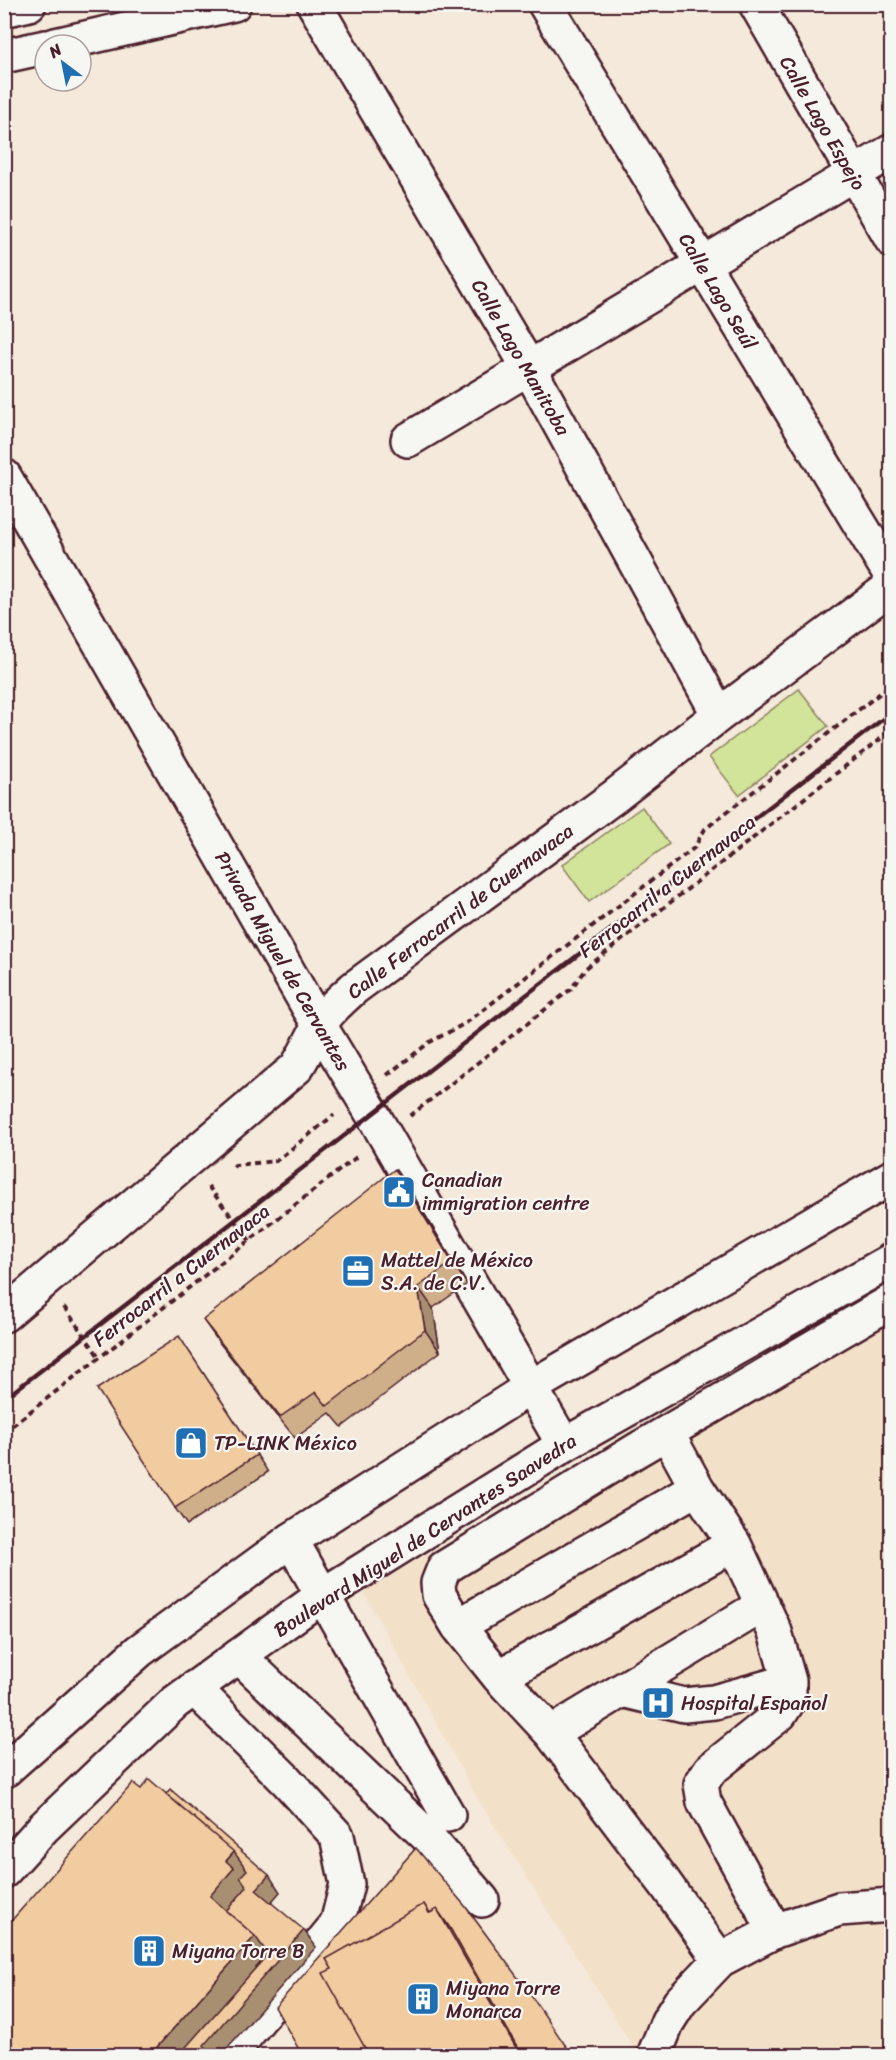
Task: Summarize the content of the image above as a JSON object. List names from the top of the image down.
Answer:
{
  "streets": {
    "main road": [
      "Calle Lago Espejo",
      "Calle Lago Seúl",
      "Calle Lago Manitoba",
      "Calle Ferrocarril de Cuernavaca",
      "Privada Miguel de Cervantes",
      "Boulevard Miguel de Cervantes Saavedra"
    ],
    "path": ["Ferrocarril a Cuernavaca"]
  },
  "crossings": [
    ["Calle Lago Manitoba", "Calle Ferrocarril de Cuernavaca"],
    ["Calle Ferrocarril de Cuernavaca", "Privada Miguel de Cervantes"],
    ["Privada Miguel de Cervantes", "Boulevard Miguel de Cervantes Saavedra"]
  ],
  "places": {
    "public building": ["Canadian immigration centre"],
    "office": ["Mattel de México S.A. de C.V."],
    "shop": ["TP-LINK México"],
    "hospital": ["Hospital Español"],
    "building": ["Miyana Torre B", "Miyana Torre Monarca"]
  },
  "north": "top left"
}
